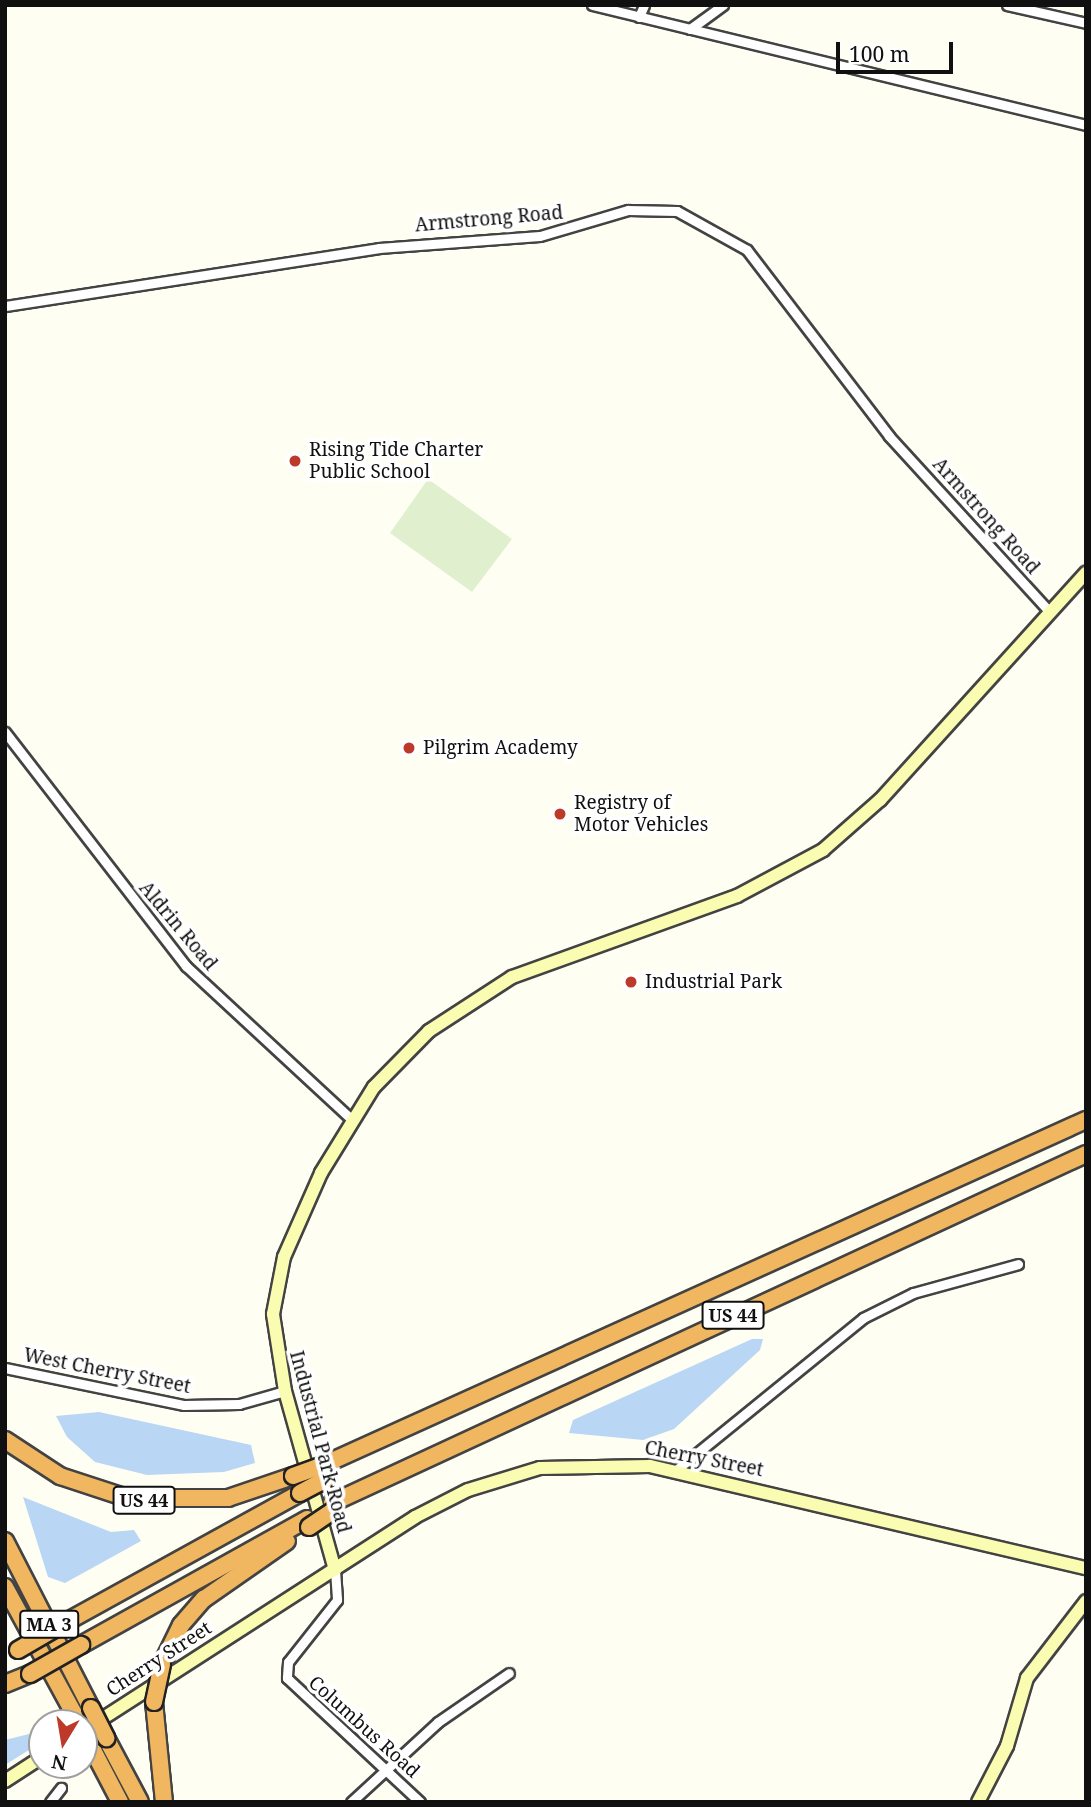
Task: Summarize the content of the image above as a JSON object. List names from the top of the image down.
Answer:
{
  "streets": {
    "highway": ["US 44", "MA 3"],
    "street": [
      "Armstrong Road",
      "Aldrin Road",
      "West Cherry Street",
      "Industrial Park Road",
      "Cherry Street",
      "Columbus Road"
    ]
  },
  "crossings": [
    ["Armstrong Road", "Industrial Park Road"],
    ["Aldrin Road", "Industrial Park Road"],
    ["West Cherry Street", "Industrial Park Road"],
    ["Industrial Park Road", "Cherry Street"],
    ["Industrial Park Road", "Columbus Road"],
    ["Cherry Street", "Columbus Road"]
  ],
  "places": [
    "Rising Tide Charter Public School",
    "Pilgrim Academy",
    "Registry of Motor Vehicles",
    "Industrial Park"
  ],
  "scale_bar": "100 m",
  "north": "bottom"
}
